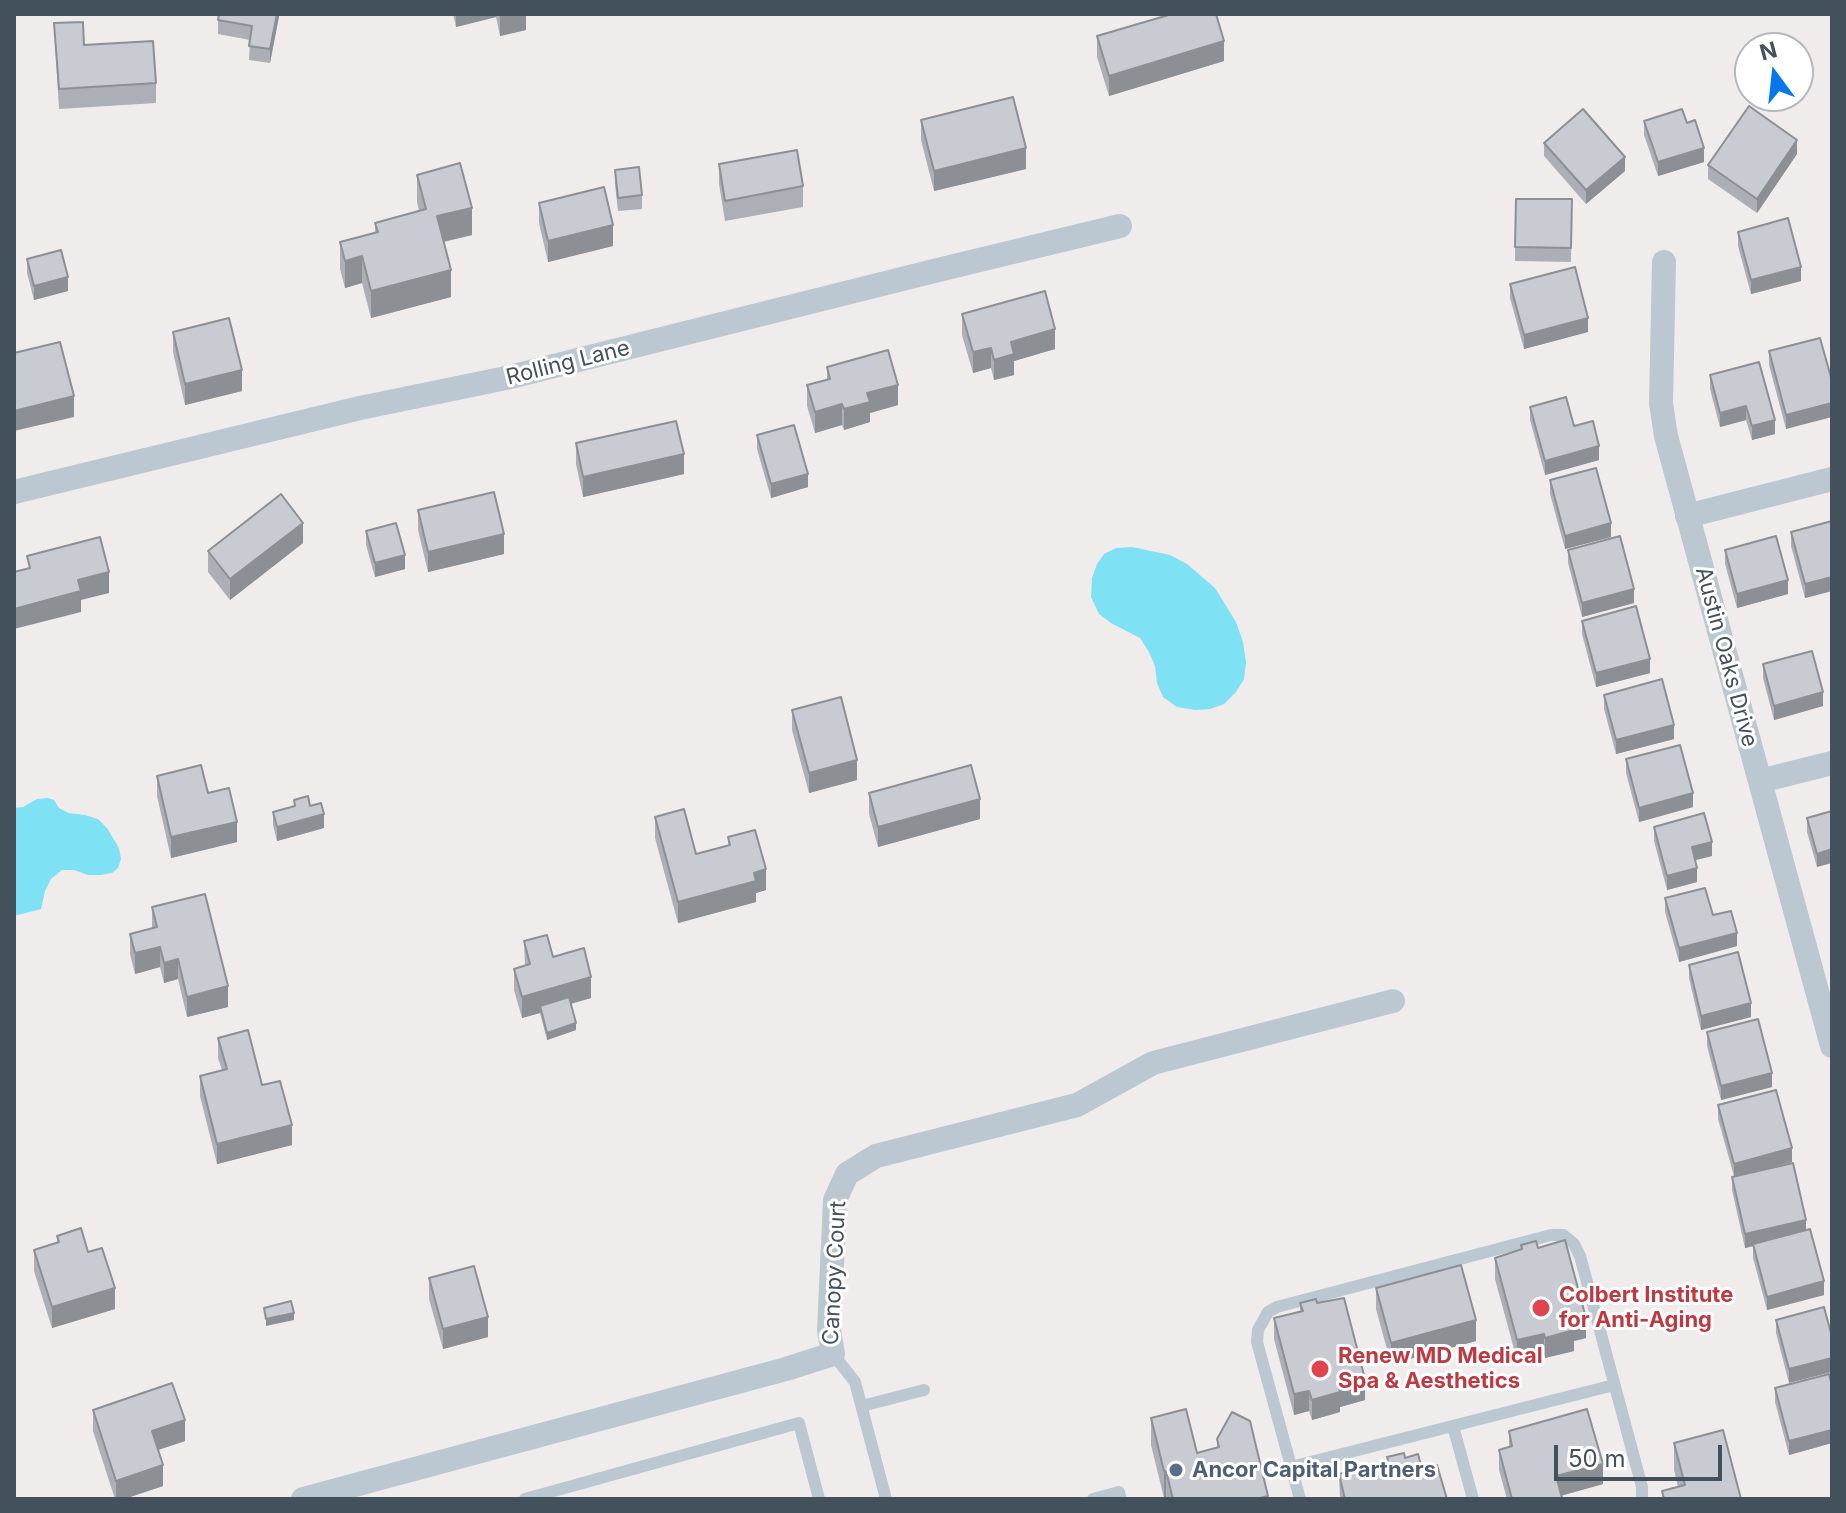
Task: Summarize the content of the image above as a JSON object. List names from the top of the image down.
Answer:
{
  "streets": {
    "street": ["Rolling Lane", "Austin Oaks Drive", "Canopy Court"]
  },
  "places": ["Colbert Institute for Anti-Aging", "Renew MD Medical Spa & Aesthetics", "Ancor Capital Partners"],
  "scale_bar": "50 m",
  "north": "top"
}
